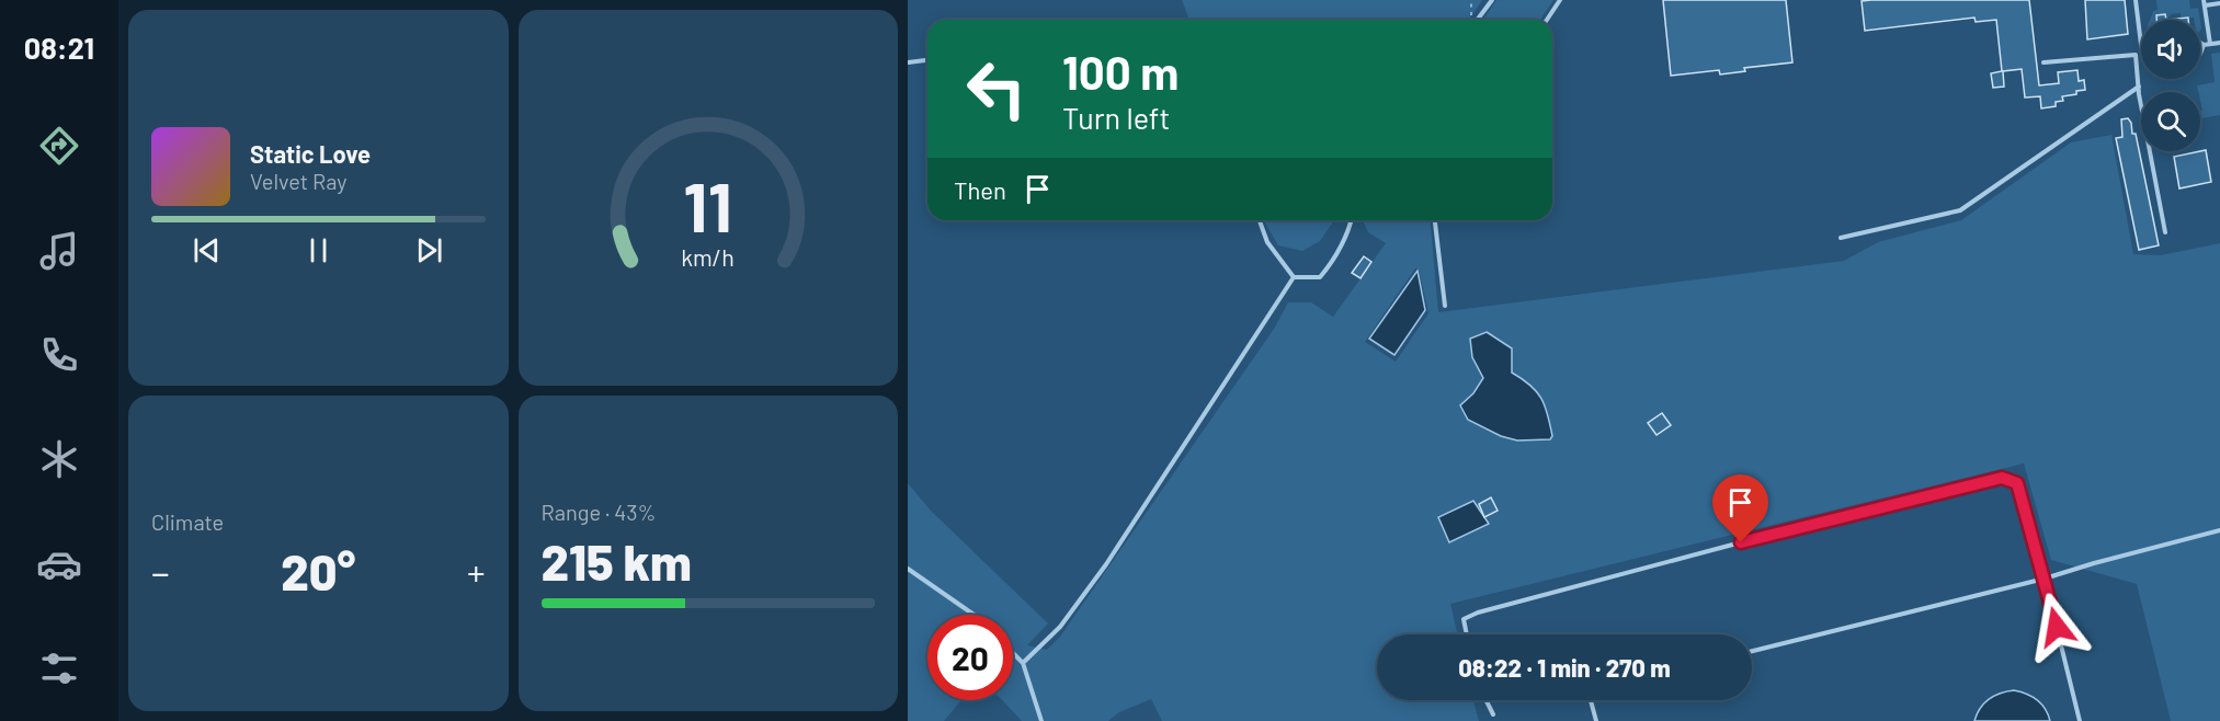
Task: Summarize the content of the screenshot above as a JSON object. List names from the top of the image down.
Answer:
{
  "page": {
    "tabs": "08:21",
    "turn": ["100 m", "Turn left"],
    "song": ["Static Love", "Velvet Ray"],
    "then": "Then",
    "tile": [
      "Climate",
      ["Range · 43%", "215 km"]
    ],
    "heat": ["−", "20°", "+"],
    "limit": "20",
    "trip": "08:22 · 1 min · 270 m",
    "gauge": ["11", "km/h"]
  }
}
